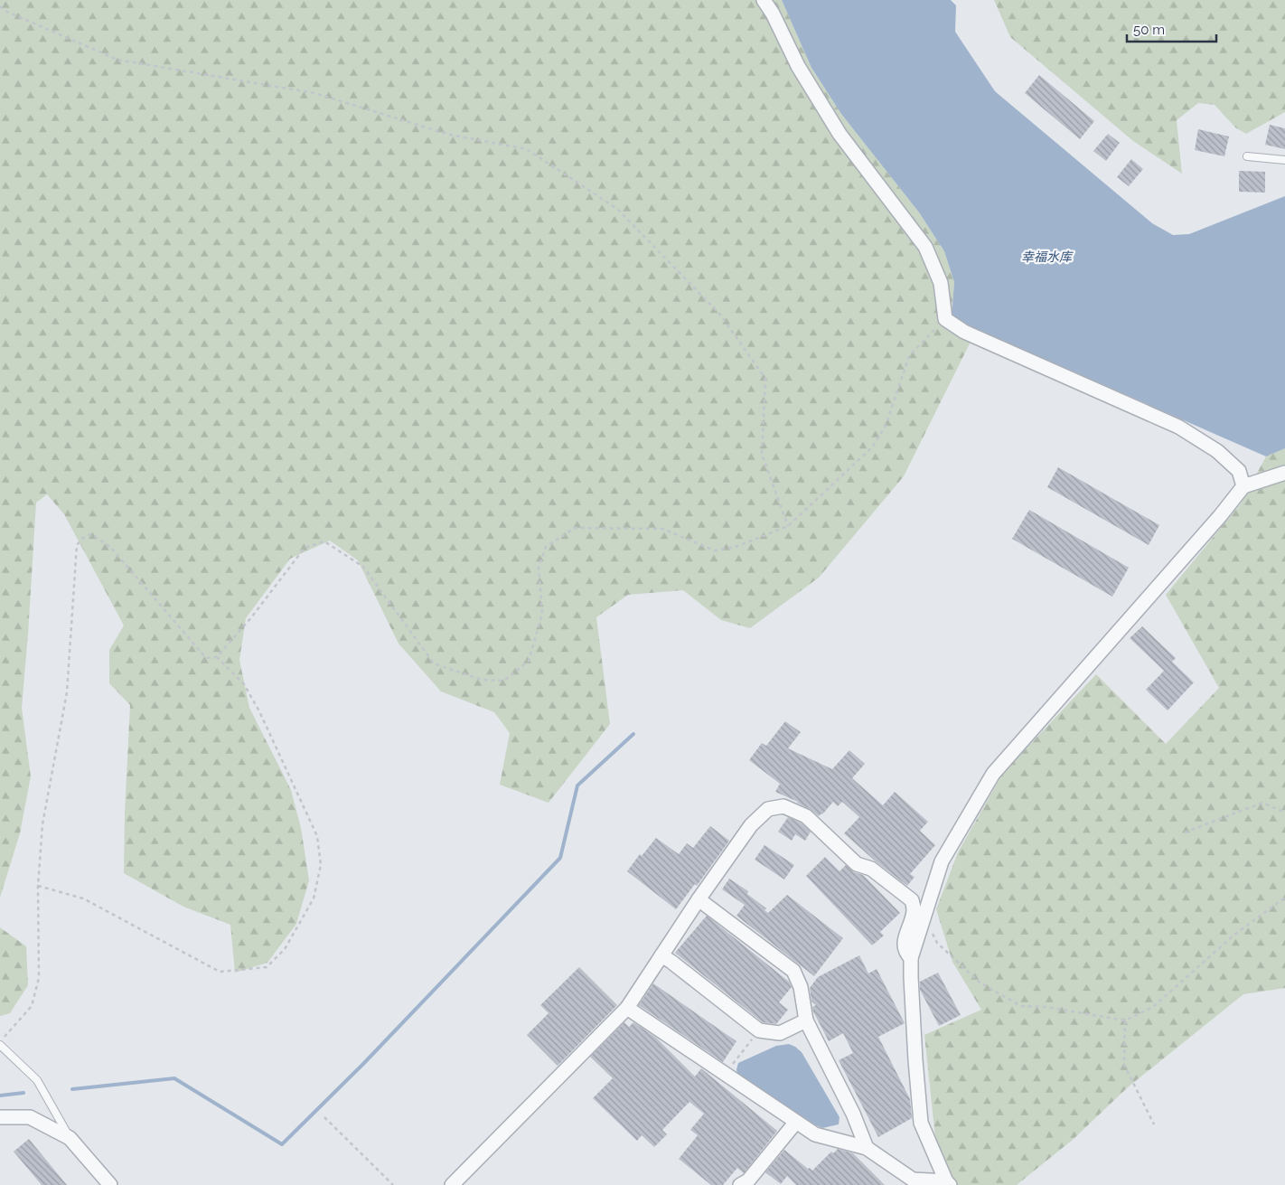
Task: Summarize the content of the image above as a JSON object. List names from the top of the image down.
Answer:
{
  "water": ["幸福水库"],
  "scale_bar": "50 m"
}
